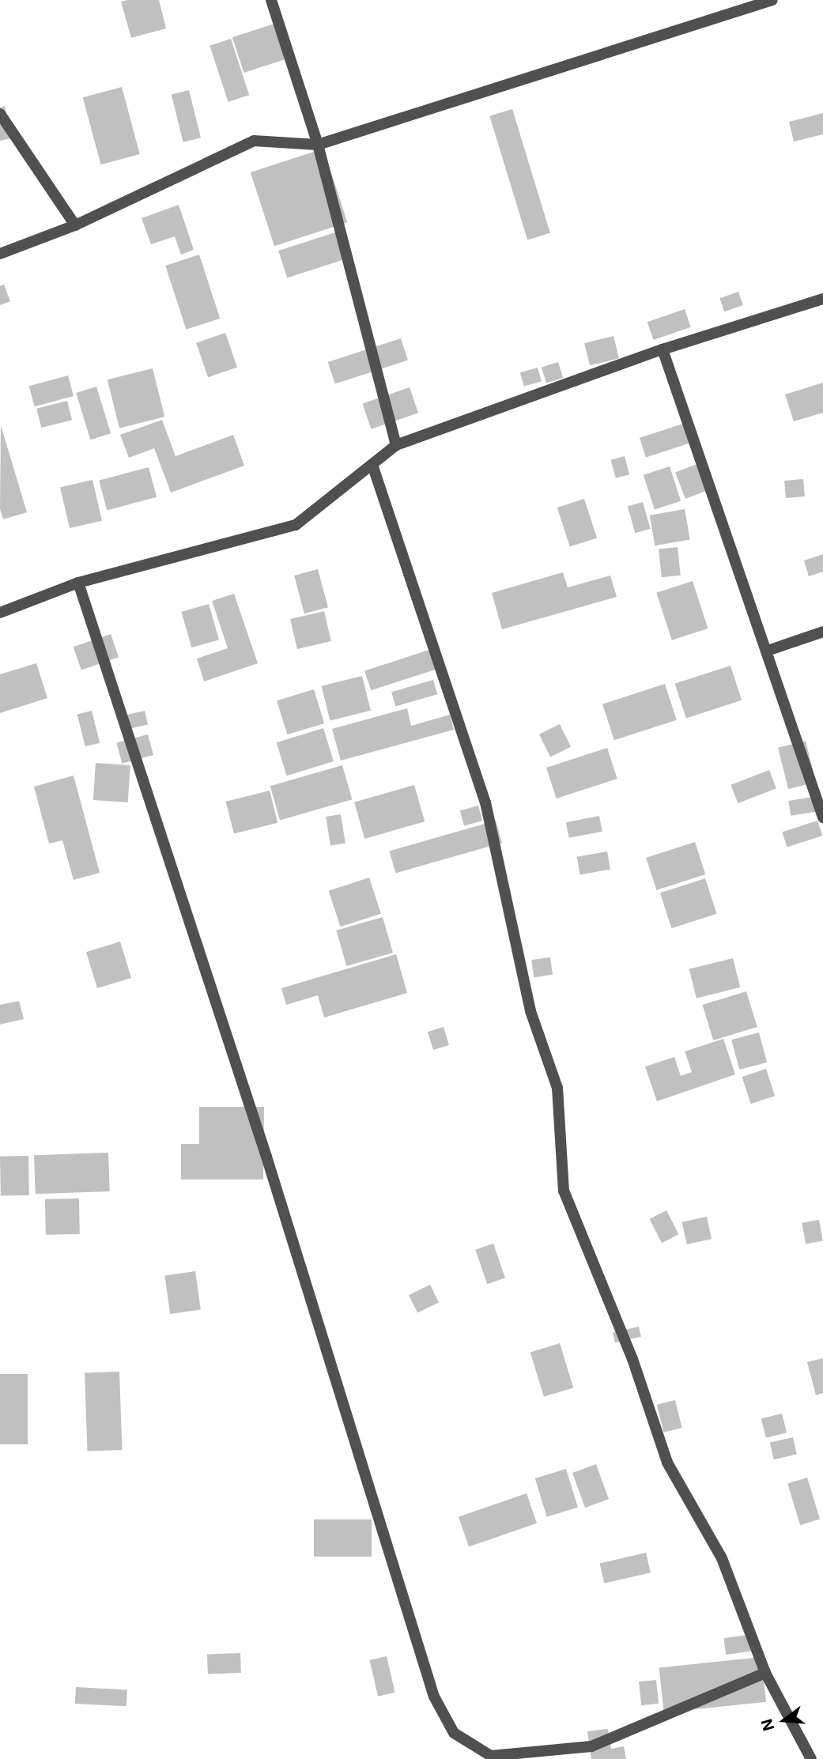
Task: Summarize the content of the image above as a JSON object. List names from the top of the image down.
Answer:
{
  "north": "left"
}
